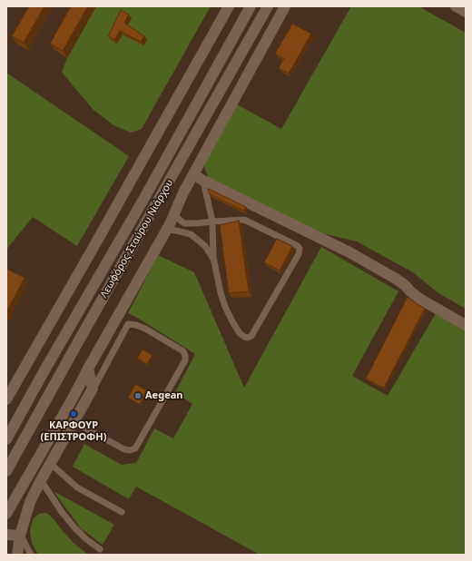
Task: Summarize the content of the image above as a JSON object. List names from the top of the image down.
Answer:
{
  "streets": {
    "street": ["Λεωφόρος Σταύρου Νιάρχου"]
  },
  "places": ["Aegean", "ΚΑΡΦΟΥΡ (ΕΠΙΣΤΡΟΦΗ)"]
}
